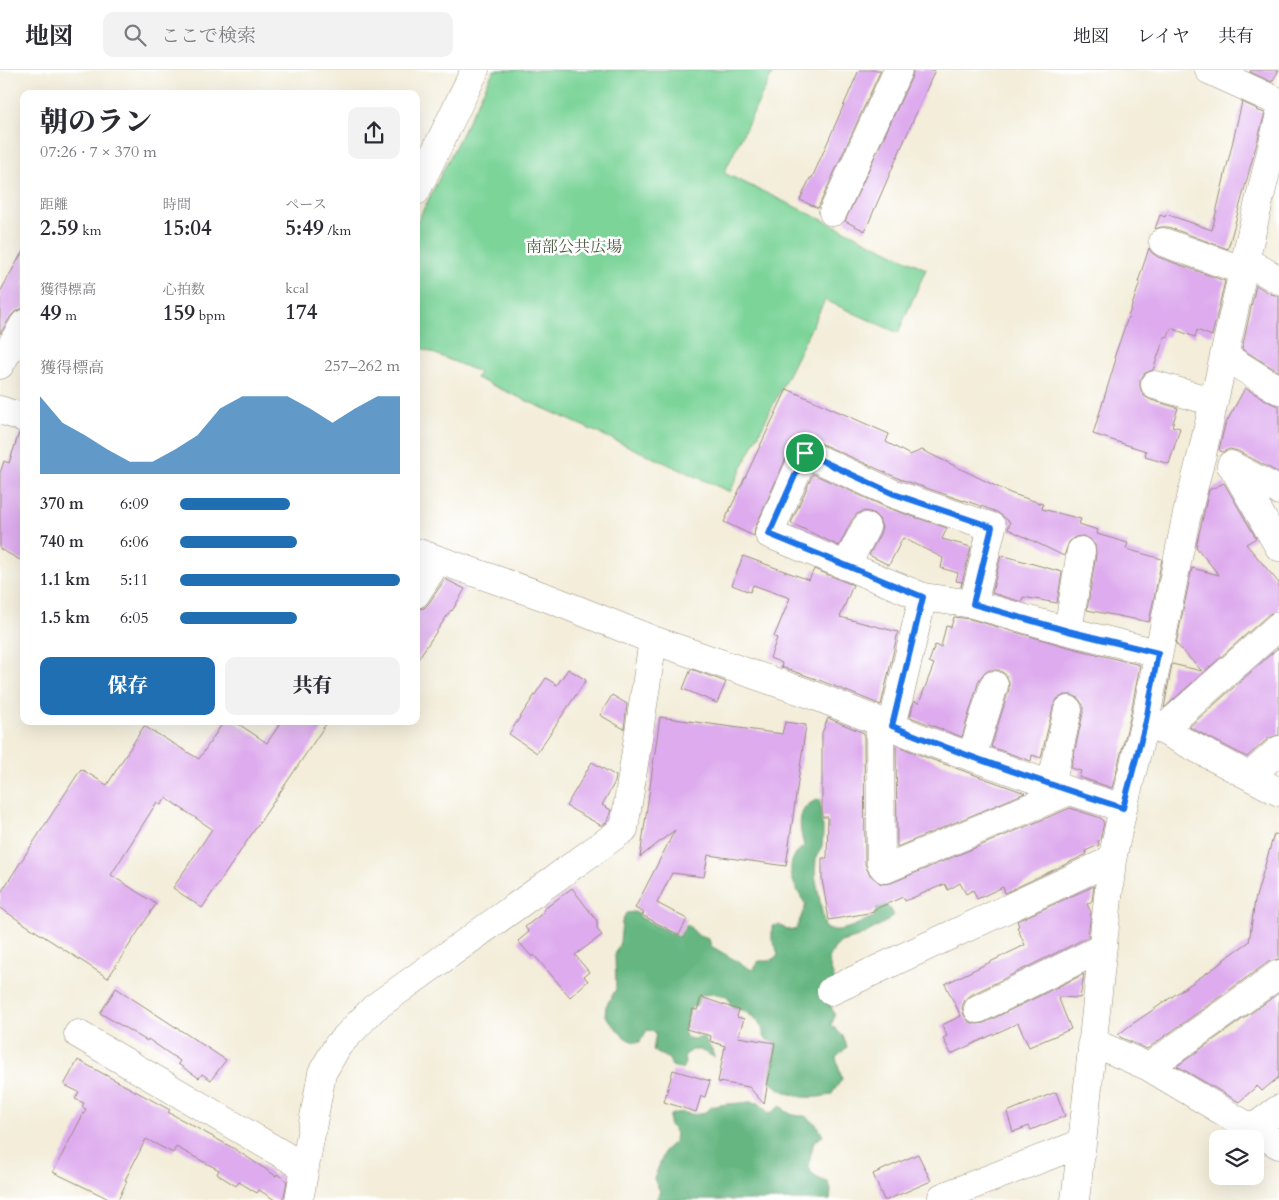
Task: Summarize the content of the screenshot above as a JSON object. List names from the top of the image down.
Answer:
{
  "parks": ["南部公共広場"],
  "page": {
    "header": "地図",
    "search": "ここで検索",
    "nav": ["地図", "レイヤ", "共有"],
    "heading": ["朝のラン", "07:26 · 7 × 370 m"],
    "stats": [
      ["距離", "2.59 km"],
      ["時間", "15:04"],
      ["ペース", "5:49 /km"],
      ["獲得標高", "49 m"],
      ["心拍数", "159 bpm"],
      ["kcal", "174"]
    ],
    "chart": ["獲得標高", "257–262 m"],
    "list": [
      {
        "name": "370 m",
        "note": "6:09"
      },
      {
        "name": "740 m",
        "note": "6:06"
      },
      {
        "name": "1.1 km",
        "note": "5:11"
      },
      {
        "name": "1.5 km",
        "note": "6:05"
      }
    ],
    "buttons": ["保存", "共有"]
  }
}
